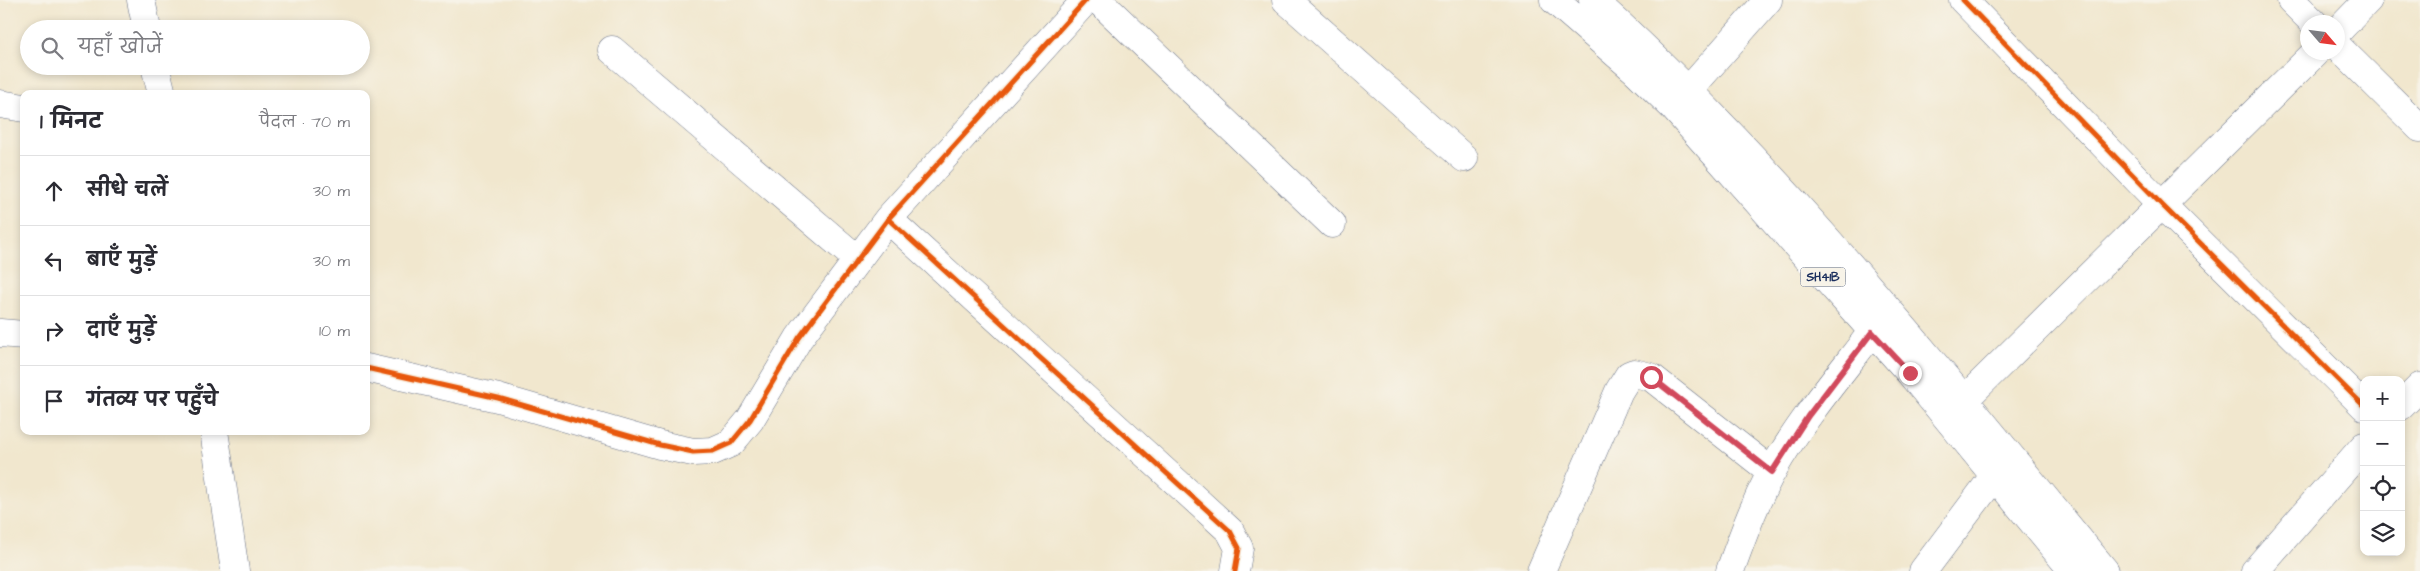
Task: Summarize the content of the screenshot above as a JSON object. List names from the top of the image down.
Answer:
{
  "streets": {
    "street": ["SH41B"]
  },
  "north": "bottom right",
  "page": {
    "search": "यहाँ खोजें",
    "heading": ["1 मिनट", "पैदल · 70 m"],
    "list": [
      ["सीधे चलें", "30 m"],
      ["बाएँ मुड़ें", "30 m"],
      ["दाएँ मुड़ें", "10 m"],
      "गंतव्य पर पहुँचे"
    ],
    "map_buttons": ["+", "−"]
  }
}
